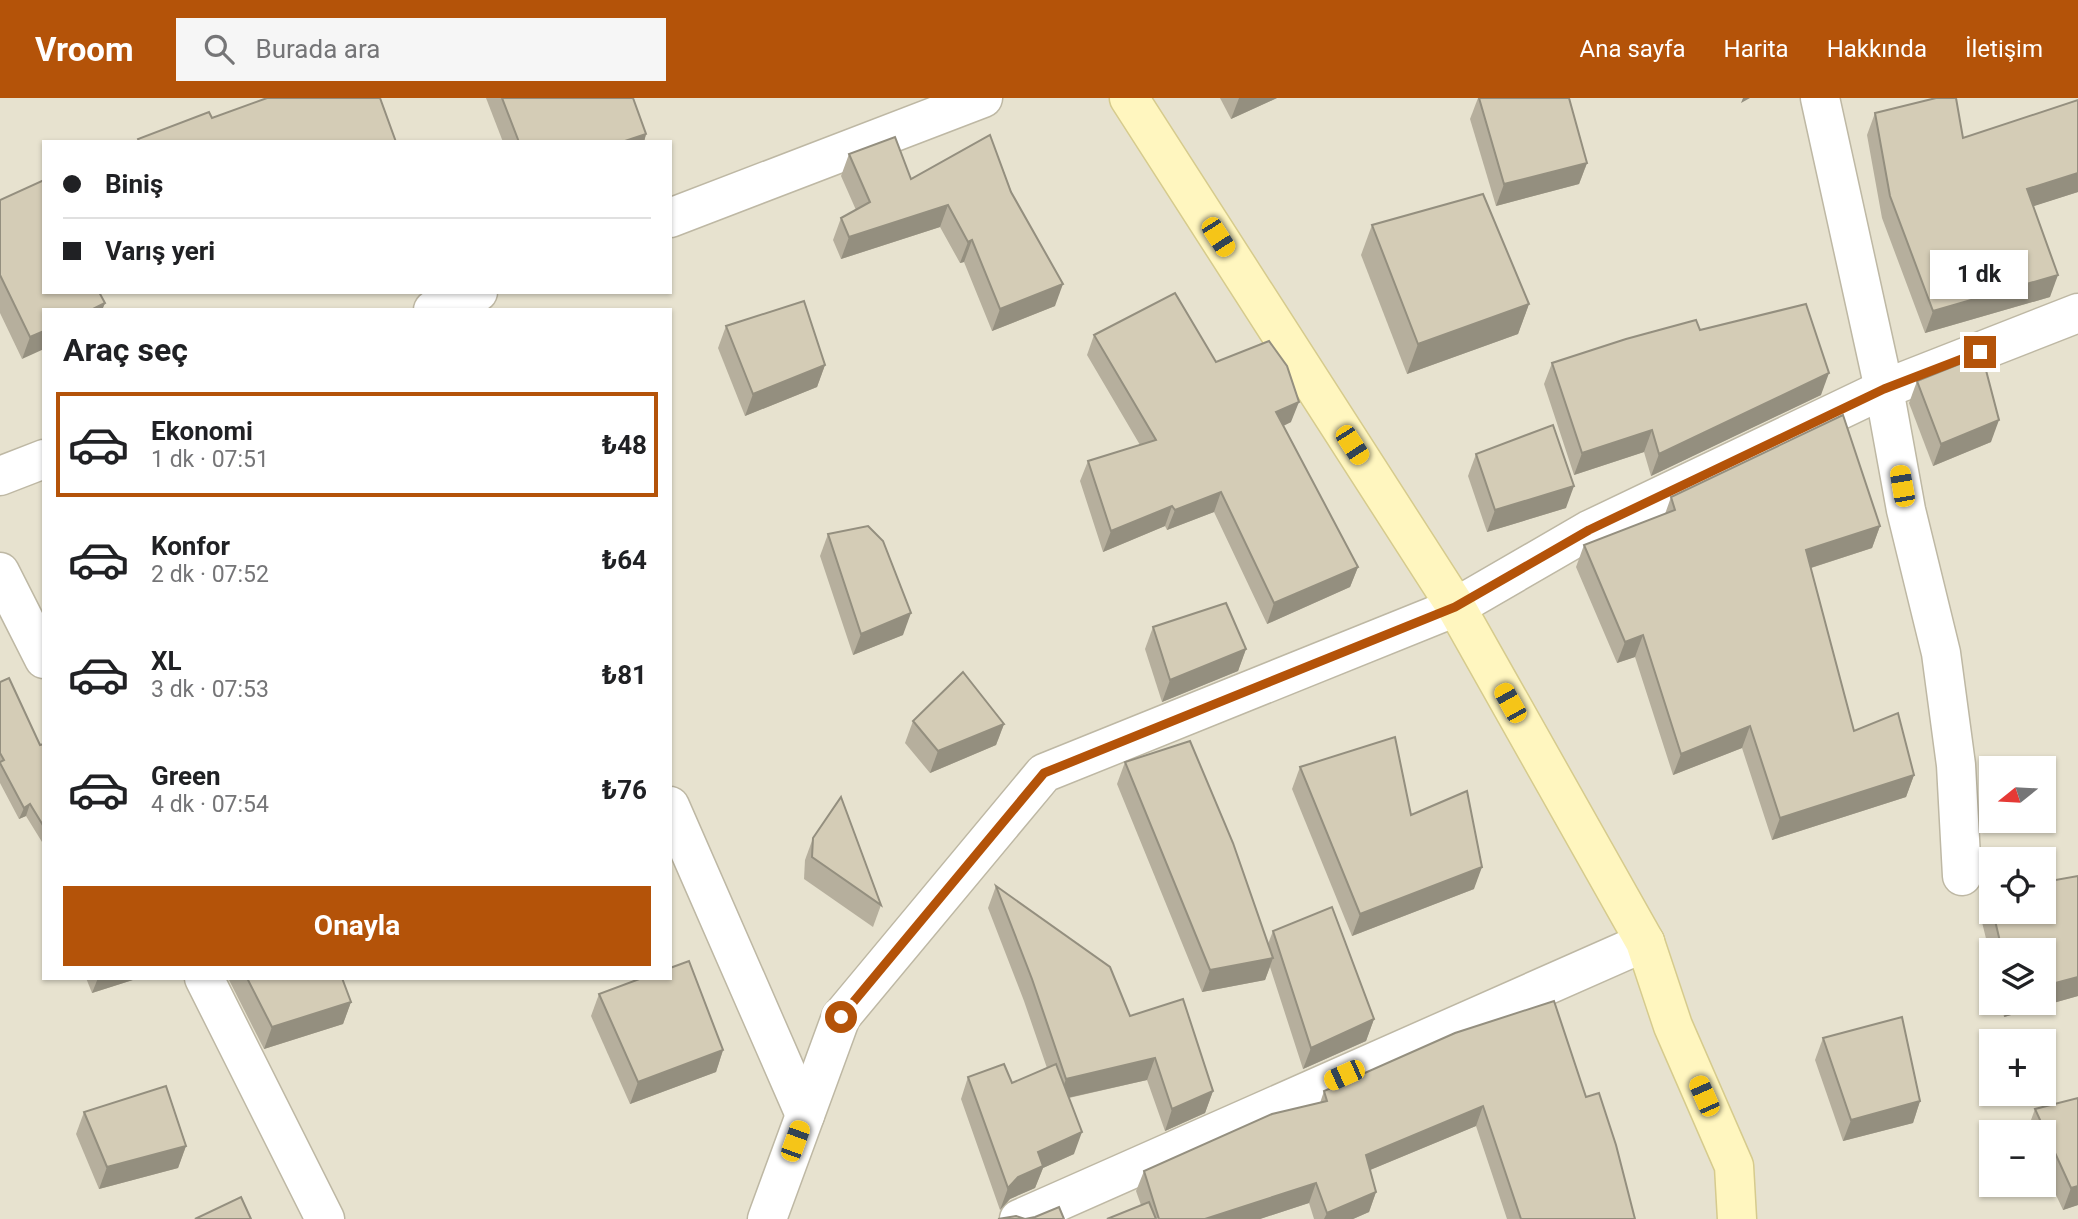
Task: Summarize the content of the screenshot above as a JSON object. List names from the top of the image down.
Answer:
{
  "north": "left",
  "page": {
    "header": "Vroom",
    "search": "Burada ara",
    "nav": [
      "Ana sayfa",
      "Harita",
      "Hakkında",
      "İletişim"
    ],
    "banner": ["Biniş", "Varış yeri"],
    "bubble": "1 dk",
    "heading": "Araç seç",
    "list": [
      {
        "name": "Ekonomi",
        "note": "1 dk · 07:51",
        "value": "₺48"
      },
      {
        "name": "Konfor",
        "note": "2 dk · 07:52",
        "value": "₺64"
      },
      {
        "name": "XL",
        "note": "3 dk · 07:53",
        "value": "₺81"
      },
      {
        "name": "Green",
        "note": "4 dk · 07:54",
        "value": "₺76"
      }
    ],
    "map_buttons": ["+", "−"],
    "buttons": "Onayla"
  }
}
